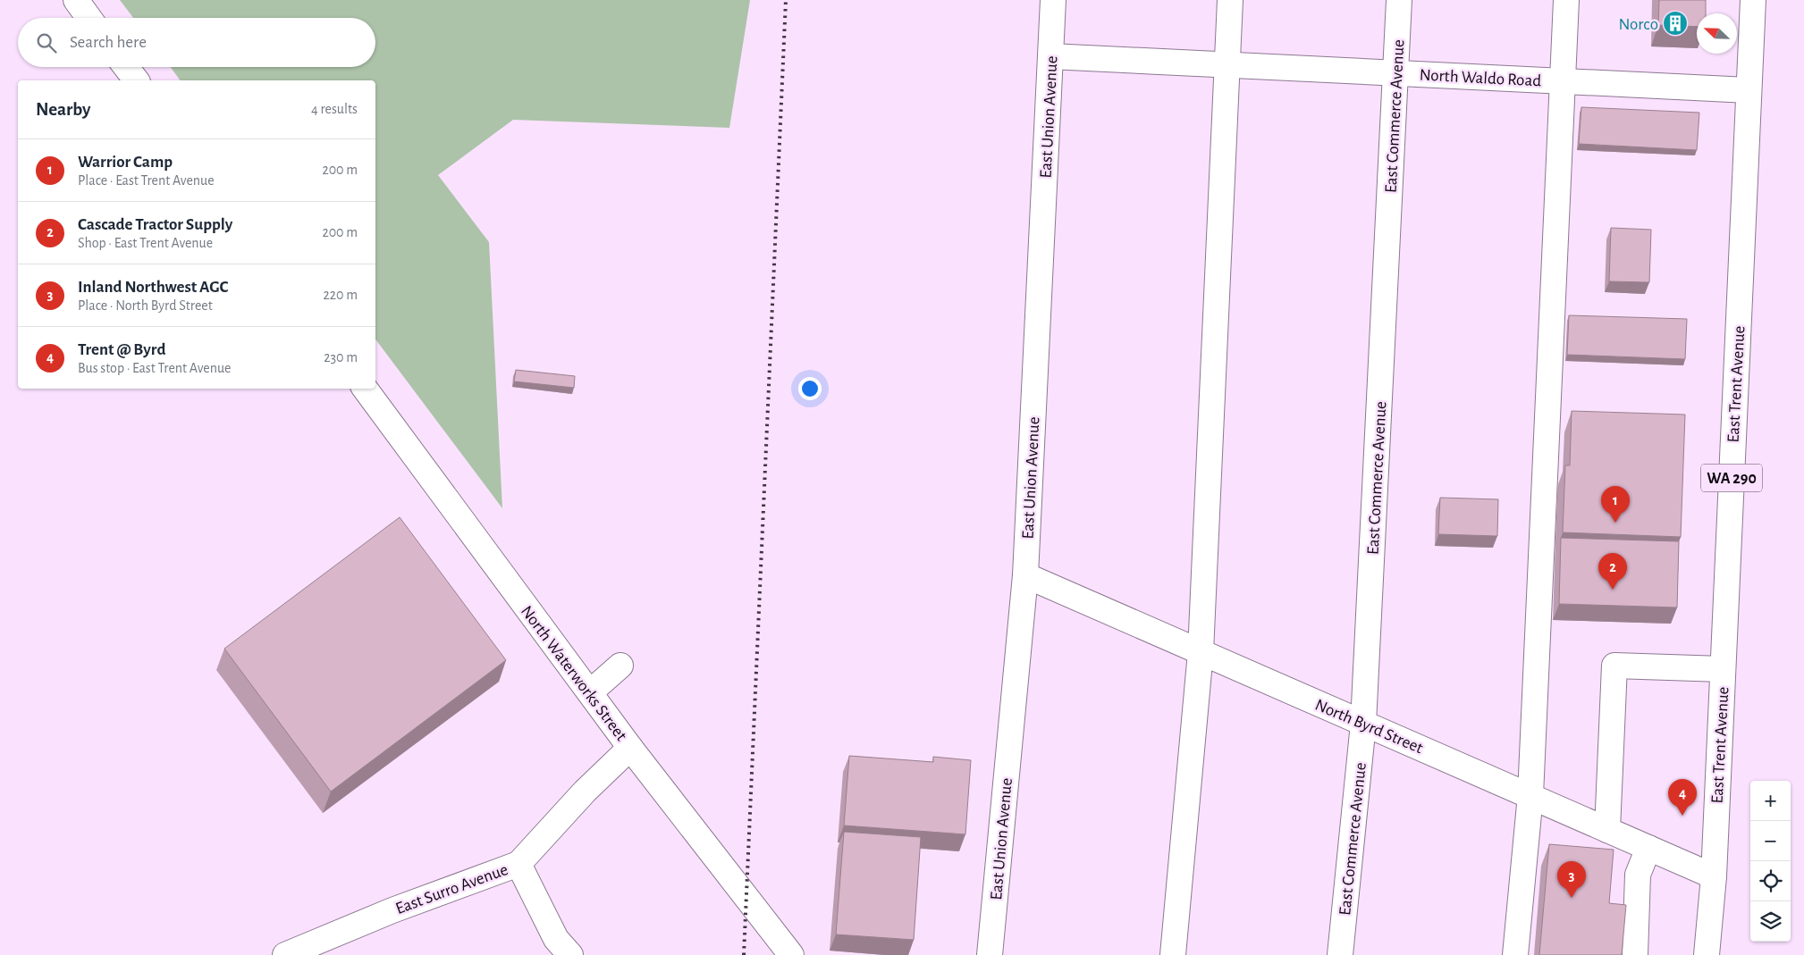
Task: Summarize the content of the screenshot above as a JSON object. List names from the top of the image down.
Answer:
{
  "streets": {
    "street": [
      "North Waldo Road",
      "East Commerce Avenue",
      "East Union Avenue",
      "East Trent Avenue",
      "WA 290",
      "North Waterworks Street",
      "North Byrd Street",
      "East Surro Avenue"
    ]
  },
  "crossings": [
    ["North Waldo Road", "East Commerce Avenue"],
    ["North Waldo Road", "East Union Avenue"],
    ["North Waldo Road", "East Trent Avenue"],
    ["East Commerce Avenue", "North Byrd Street"],
    ["East Union Avenue", "North Byrd Street"],
    ["East Trent Avenue", "North Byrd Street"],
    ["North Waterworks Street", "East Surro Avenue"]
  ],
  "places": {
    "building": ["Norco"]
  },
  "north": "top left",
  "page": {
    "search": "Search here",
    "heading": ["Nearby", "4 results"],
    "list": [
      {
        "mark": "1",
        "name": "Warrior Camp",
        "note": "Place · East Trent Avenue",
        "value": "200 m"
      },
      {
        "mark": "2",
        "name": "Cascade Tractor Supply",
        "note": "Shop · East Trent Avenue",
        "value": "200 m"
      },
      {
        "mark": "3",
        "name": "Inland Northwest AGC",
        "note": "Place · North Byrd Street",
        "value": "220 m"
      },
      {
        "mark": "4",
        "name": "Trent @ Byrd",
        "note": "Bus stop · East Trent Avenue",
        "value": "230 m"
      }
    ],
    "pins": [
      "1",
      "2",
      "4",
      "3"
    ],
    "map_buttons": ["+", "−"]
  }
}
